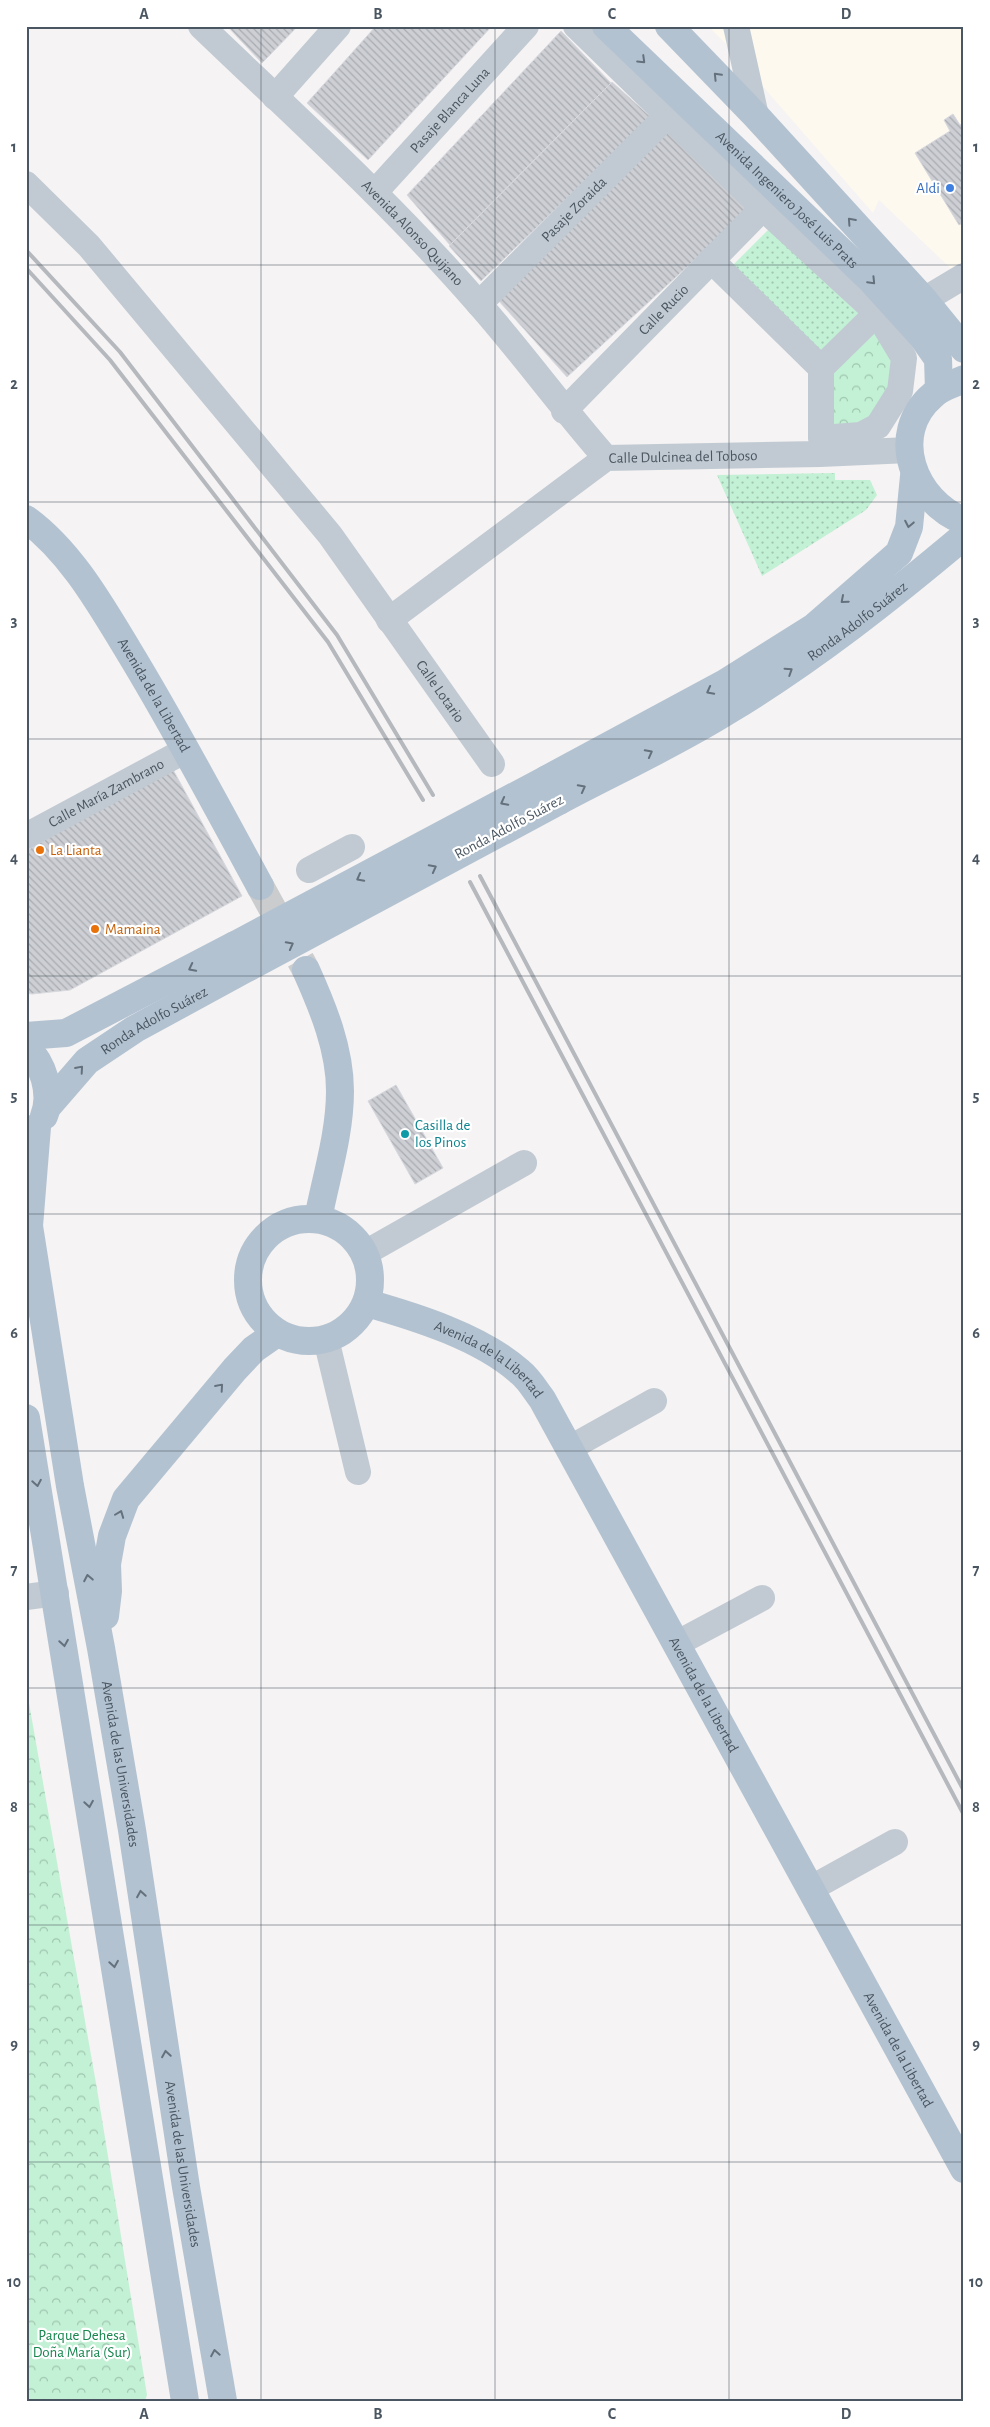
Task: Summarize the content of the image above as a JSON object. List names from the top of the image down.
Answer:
{
  "streets": {
    "main road": [
      "Avenida Ingeniero José Luis Prats",
      "Ronda Adolfo Suárez",
      "Avenida de la Libertad",
      "Avenida de las Universidades"
    ],
    "street": [
      "Pasaje Blanca Luna",
      "Pasaje Zoraida",
      "Avenida Alonso Quijano",
      "Calle Rucio",
      "Calle Dulcinea del Toboso",
      "Calle Lotario",
      "Calle María Zambrano"
    ]
  },
  "crossings": [
    ["Pasaje Blanca Luna", "Avenida Alonso Quijano"],
    ["Avenida Ingeniero José Luis Prats", "Pasaje Zoraida"],
    ["Avenida Ingeniero José Luis Prats", "Calle Rucio"],
    ["Avenida Ingeniero José Luis Prats", "Ronda Adolfo Suárez"],
    ["Pasaje Zoraida", "Avenida Alonso Quijano"],
    ["Avenida Alonso Quijano", "Calle Rucio"],
    ["Avenida Alonso Quijano", "Calle Dulcinea del Toboso"],
    ["Calle Dulcinea del Toboso", "Ronda Adolfo Suárez"],
    ["Calle Dulcinea del Toboso", "Calle Lotario"],
    ["Ronda Adolfo Suárez", "Avenida de las Universidades"],
    ["Avenida de la Libertad", "Calle María Zambrano"]
  ],
  "parks": ["Parque Dehesa Doña María (Sur)"],
  "places": [
    "Aldi",
    "La Lianta",
    "Mamaina",
    "Casilla de los Pinos"
  ],
  "grid": {
    "columns": [
      "A",
      "B",
      "C",
      "D"
    ],
    "rows": [
      "1",
      "2",
      "3",
      "4",
      "5",
      "6",
      "7",
      "8",
      "9",
      "10"
    ]
  }
}
